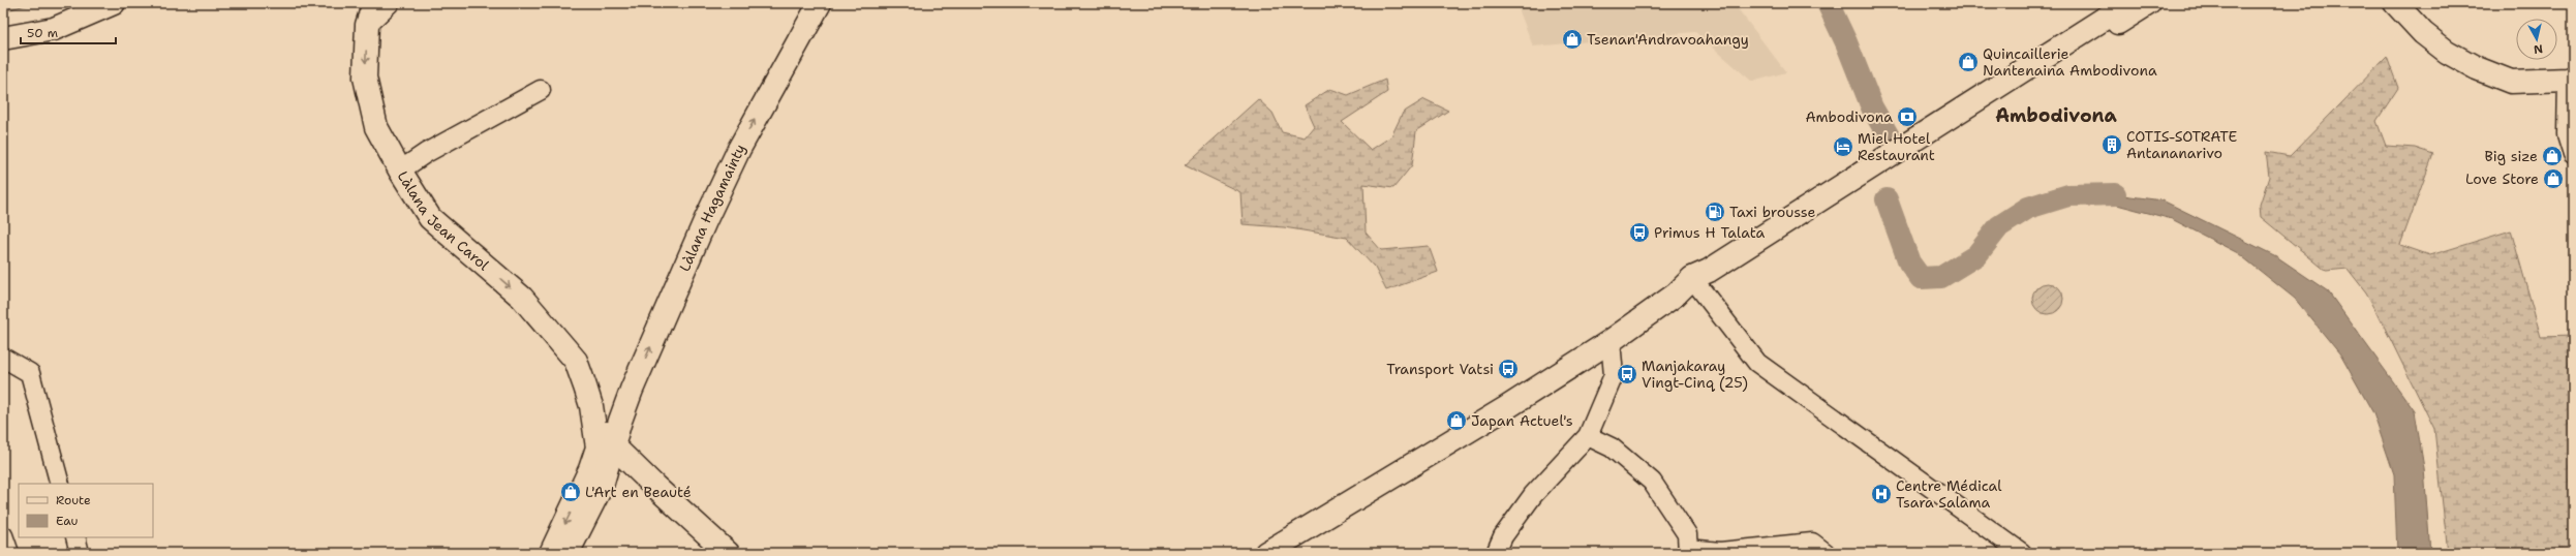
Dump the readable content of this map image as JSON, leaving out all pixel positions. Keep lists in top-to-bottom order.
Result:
{
  "streets": {
    "main road": ["Làlana Hagamainty", "Làlana Jean Carol"]
  },
  "one_way": ["Làlana Hagamainty", "Làlana Jean Carol"],
  "districts": ["Ambodivona"],
  "places": {
    "shop": [
      "Tsenan'Andravoahangy",
      "Quincaillerie Nantenaina Ambodivona",
      "Big size",
      "Love Store",
      "Japan Actuel's",
      "L'Art en Beauté"
    ],
    "bank": ["Ambodivona"],
    "building": ["COTIS-SOTRATE Antananarivo"],
    "hotel": ["Miel Hotel Restaurant"],
    "fuel station": ["Taxi brousse"],
    "bus stop": ["Primus H Talata", "Transport Vatsi", "Manjakaray Vingt-Cinq (25)"],
    "hospital": ["Centre Médical Tsara Salama"]
  },
  "legend": ["Route", "Eau"],
  "scale_bar": "50 m",
  "north": "bottom"
}
